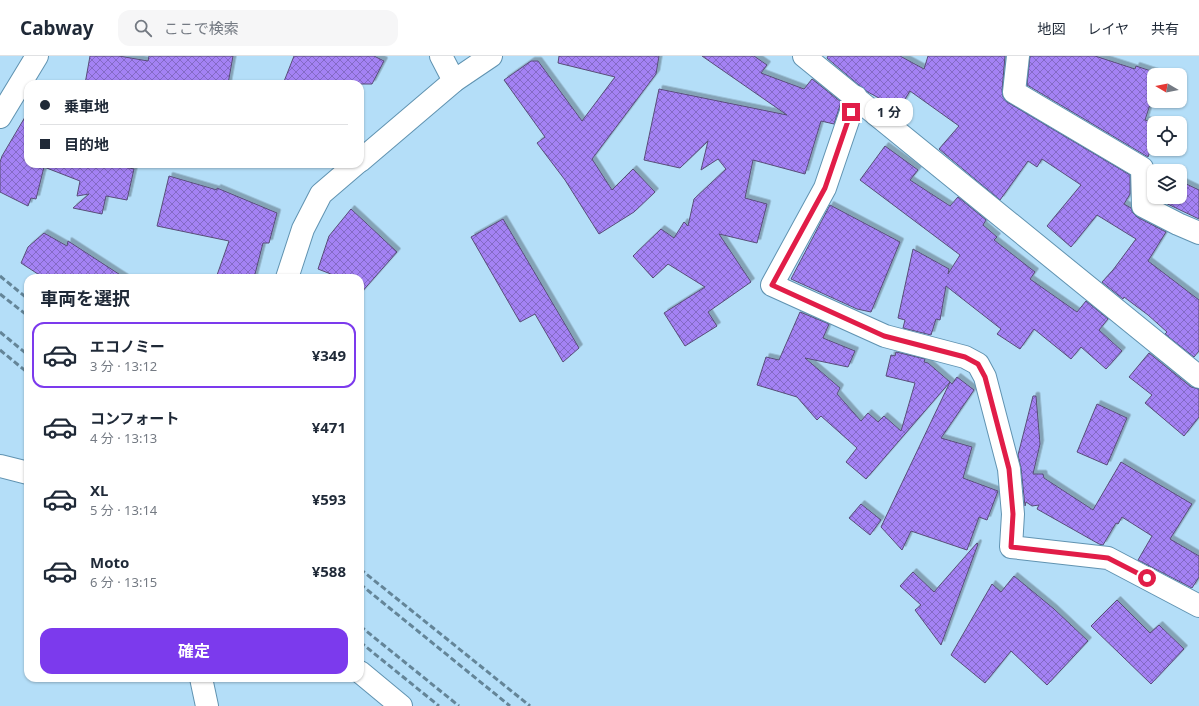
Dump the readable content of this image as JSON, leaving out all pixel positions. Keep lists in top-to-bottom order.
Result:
{
  "north": "left",
  "page": {
    "header": "Cabway",
    "search": "ここで検索",
    "nav": ["地図", "レイヤ", "共有"],
    "banner": ["乗車地", "目的地"],
    "bubble": "1 分",
    "heading": "車両を選択",
    "list": [
      {
        "name": "エコノミー",
        "note": "3 分 · 13:12",
        "value": "¥349"
      },
      {
        "name": "コンフォート",
        "note": "4 分 · 13:13",
        "value": "¥471"
      },
      {
        "name": "XL",
        "note": "5 分 · 13:14",
        "value": "¥593"
      },
      {
        "name": "Moto",
        "note": "6 分 · 13:15",
        "value": "¥588"
      }
    ],
    "buttons": "確定"
  }
}
